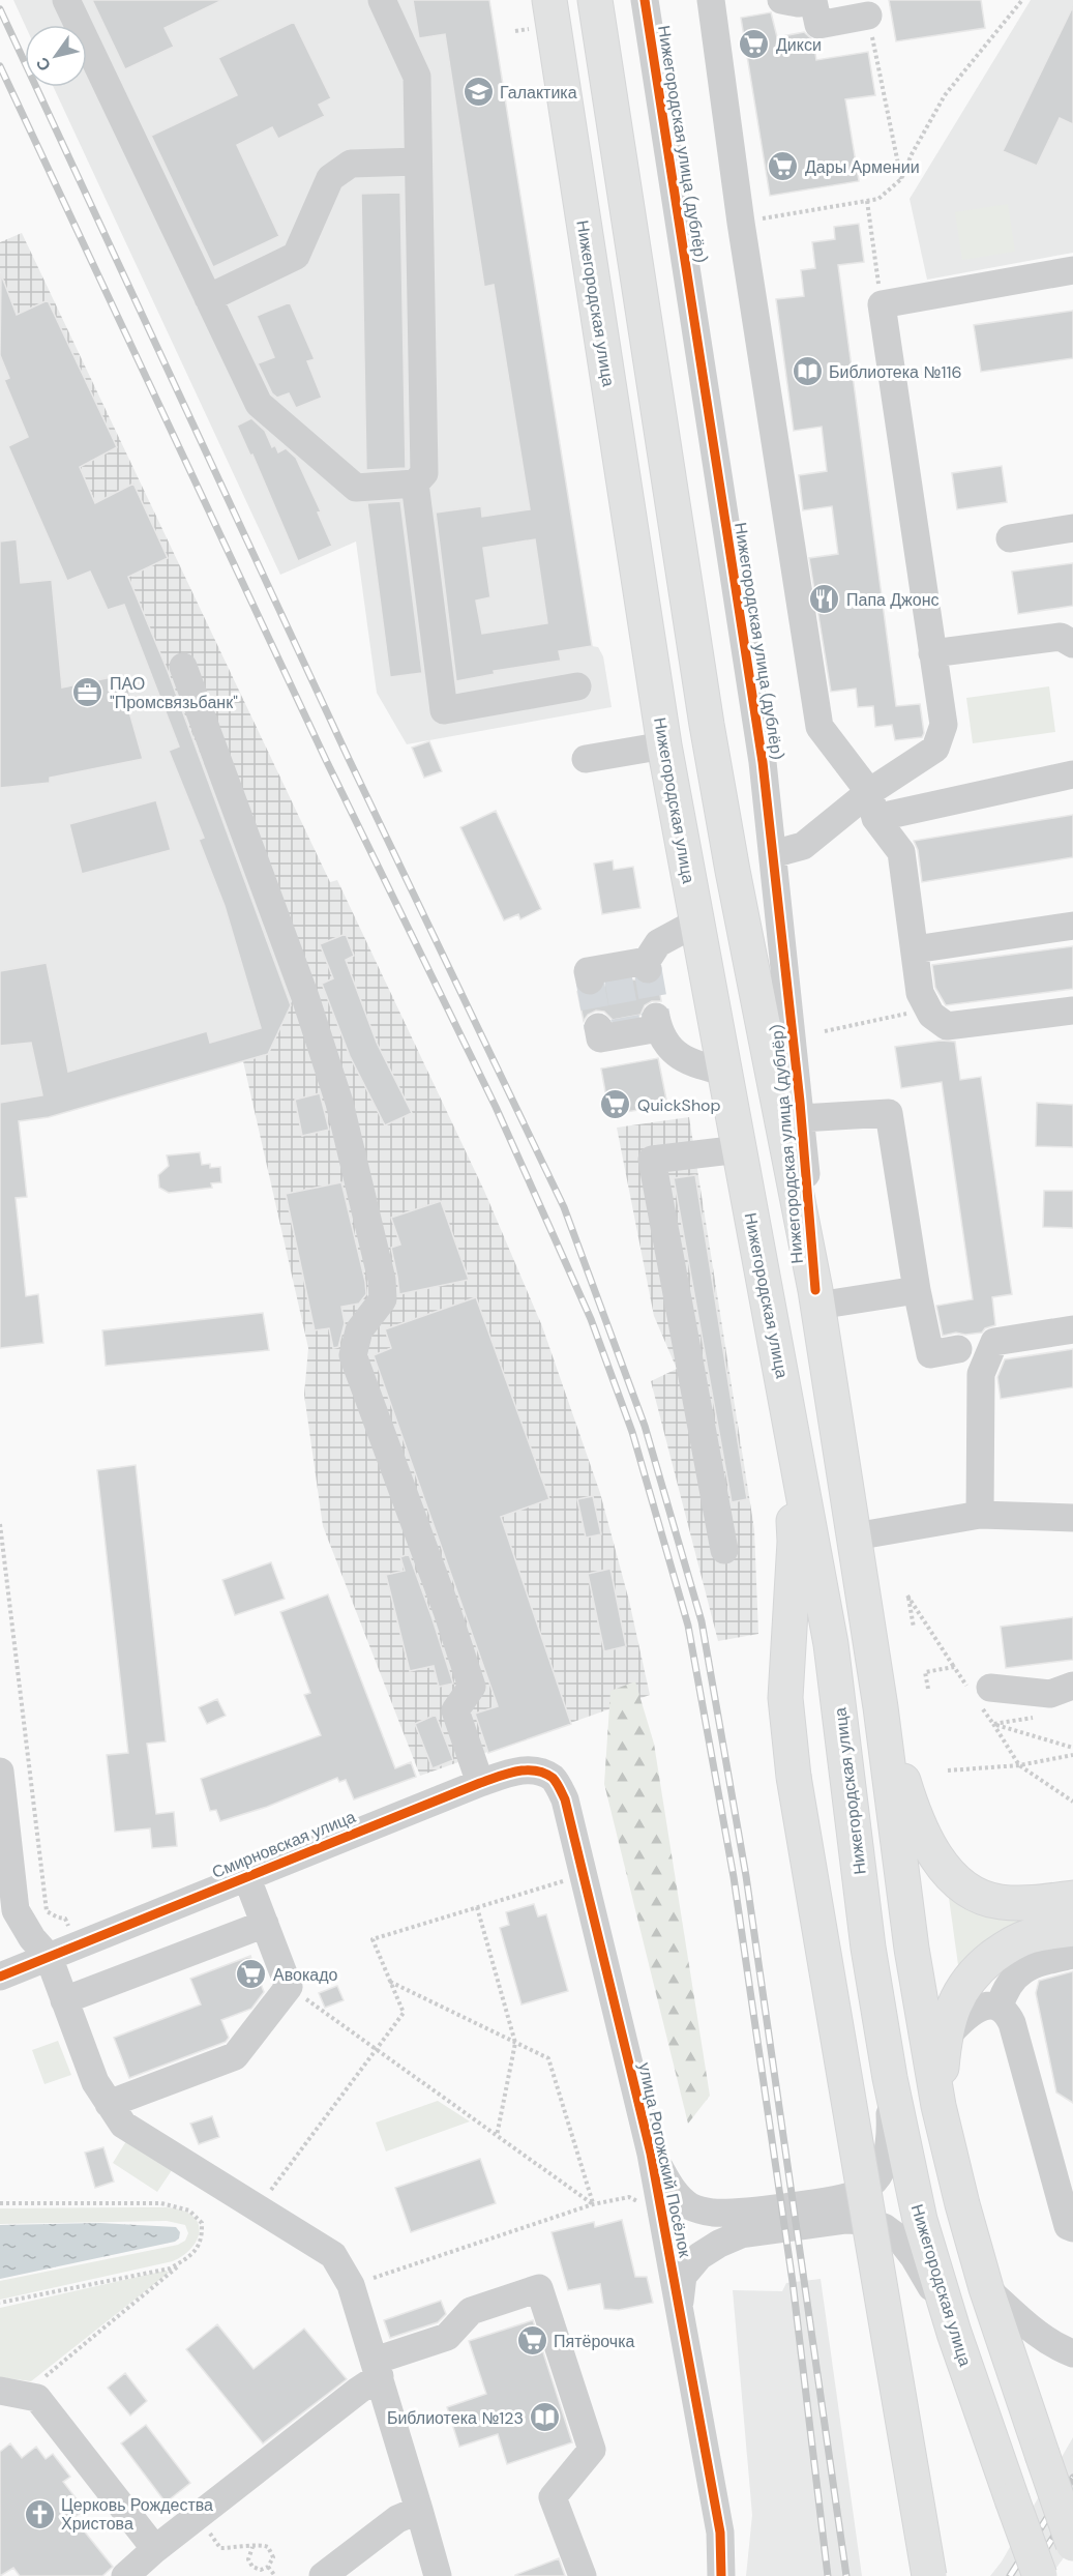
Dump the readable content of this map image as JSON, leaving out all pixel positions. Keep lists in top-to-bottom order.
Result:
{
  "streets": {
    "main road": ["Нижегородская улица"],
    "street": ["Нижегородская улица (дублёр)", "Смирновская улица", "улица Рогожский Посёлок"]
  },
  "crossings": [
    ["Смирновская улица", "улица Рогожский Посёлок"]
  ],
  "places": {
    "supermarket": [
      "Дикси",
      "Дары Армении",
      "QuickShop",
      "Авокадо",
      "Пятёрочка"
    ],
    "school or university": ["Галактика"],
    "library": ["Библиотека №116", "Библиотека №123"],
    "restaurant": ["Папа Джонс"],
    "office": ["ПАО \"Промсвязьбанк\""],
    "church": ["Церковь Рождества Христова"]
  },
  "north": "bottom left"
}
